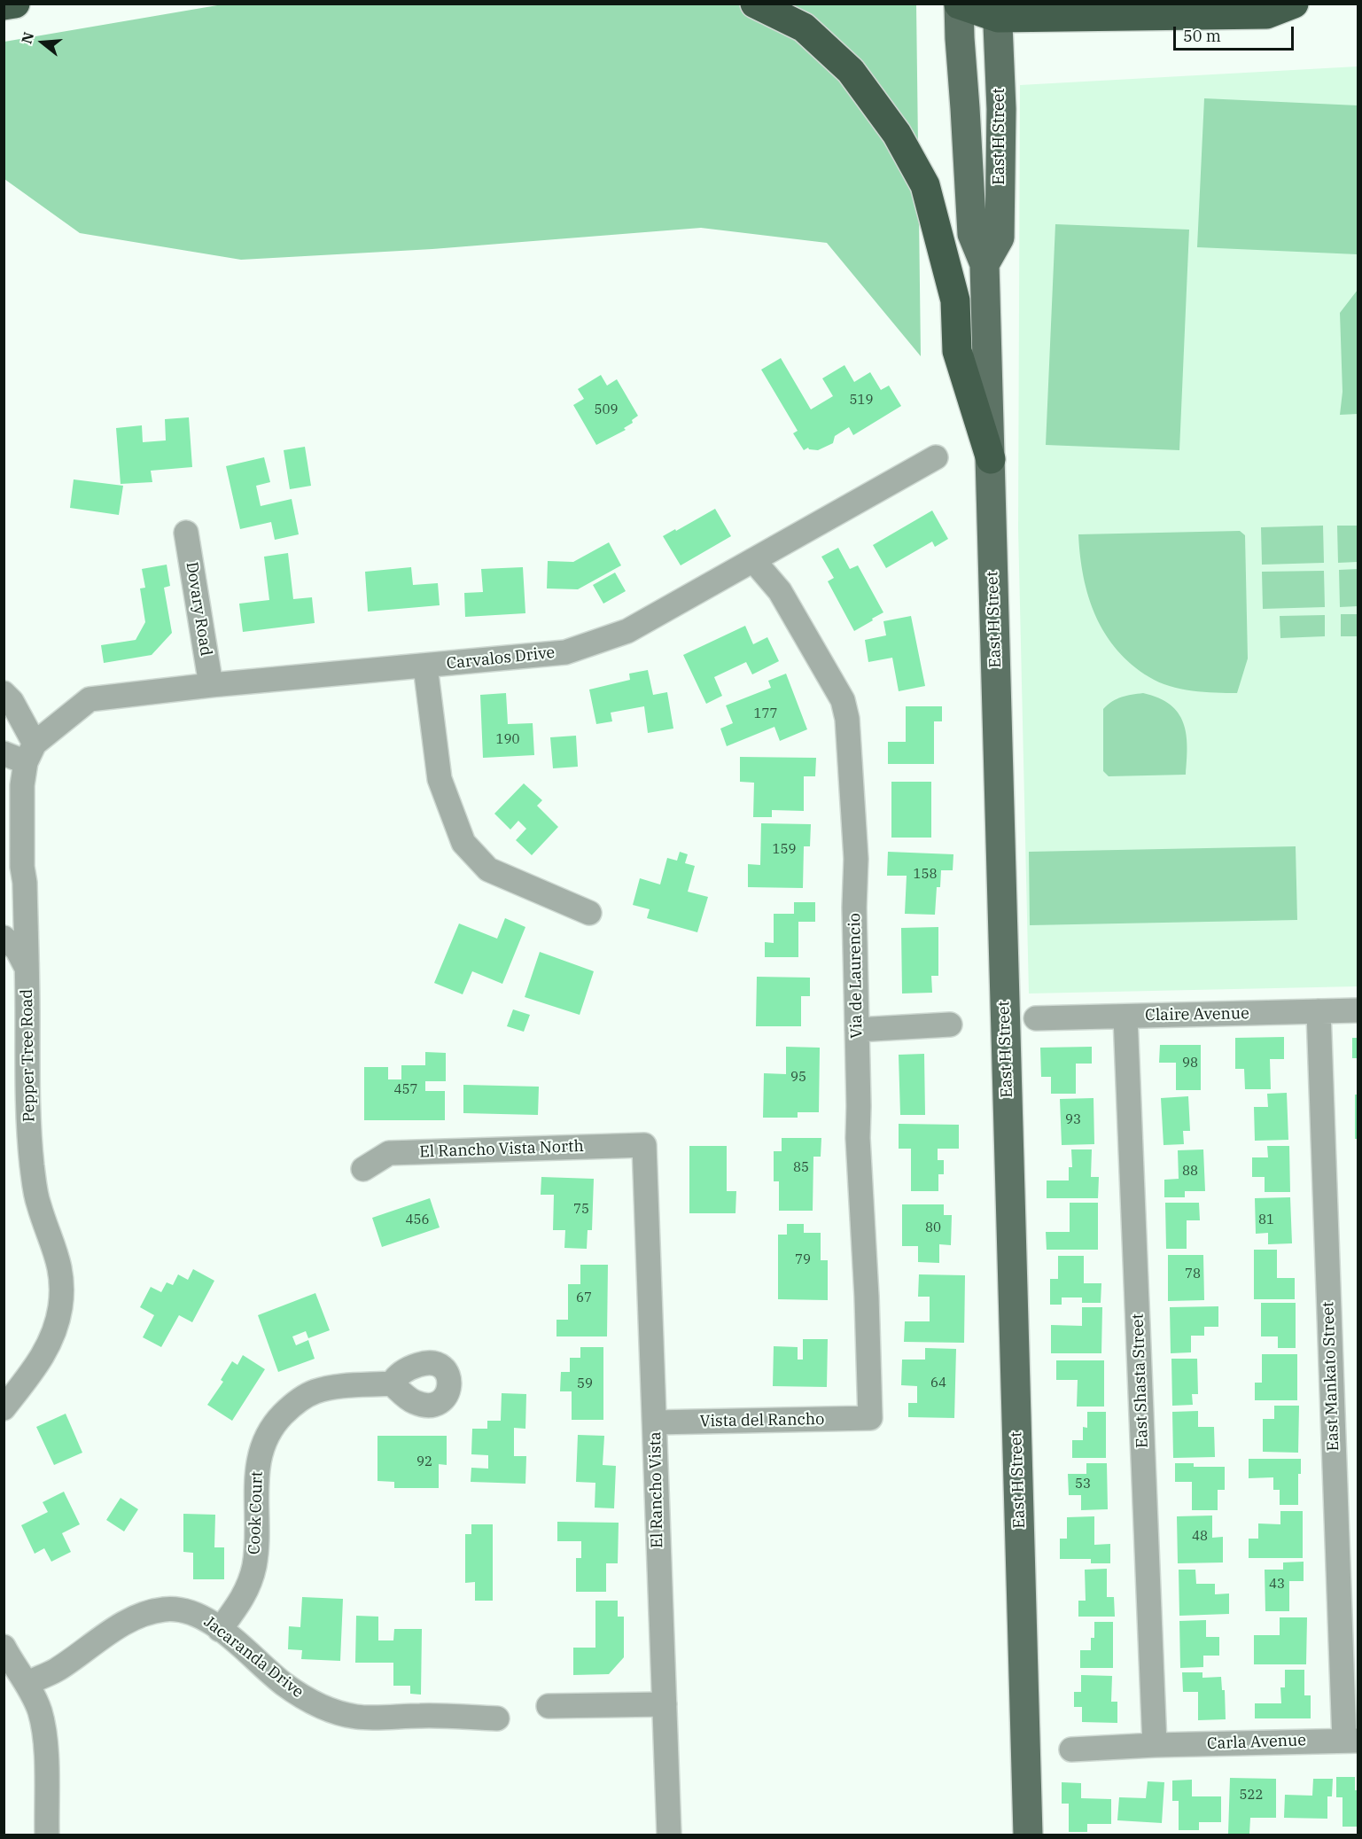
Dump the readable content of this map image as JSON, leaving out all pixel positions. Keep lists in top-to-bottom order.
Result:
{
  "streets": {
    "main road": ["East H Street"],
    "street": [
      "Dovary Road",
      "Carvalos Drive",
      "Via de Laurencio",
      "Claire Avenue",
      "Pepper Tree Road",
      "El Rancho Vista North",
      "East Mankato Street",
      "East Shasta Street",
      "Vista del Rancho",
      "El Rancho Vista",
      "Cook Court",
      "Jacaranda Drive",
      "Carla Avenue"
    ]
  },
  "crossings": [
    ["Dovary Road", "Carvalos Drive"],
    ["Carvalos Drive", "Via de Laurencio"],
    ["Carvalos Drive", "Pepper Tree Road"],
    ["Via de Laurencio", "Vista del Rancho"],
    ["Claire Avenue", "East Mankato Street"],
    ["Claire Avenue", "East Shasta Street"],
    ["El Rancho Vista North", "El Rancho Vista"],
    ["East Mankato Street", "Carla Avenue"],
    ["East Shasta Street", "Carla Avenue"],
    ["Vista del Rancho", "El Rancho Vista"],
    ["Cook Court", "Jacaranda Drive"]
  ],
  "house_numbers": [
    "519",
    "509",
    "177",
    "190",
    "159",
    "158",
    "98",
    "95",
    "457",
    "93",
    "85",
    "88",
    "75",
    "456",
    "81",
    "80",
    "79",
    "78",
    "67",
    "64",
    "59",
    "92",
    "53",
    "48",
    "43",
    "522"
  ],
  "scale_bar": "50 m",
  "north": "left"
}
